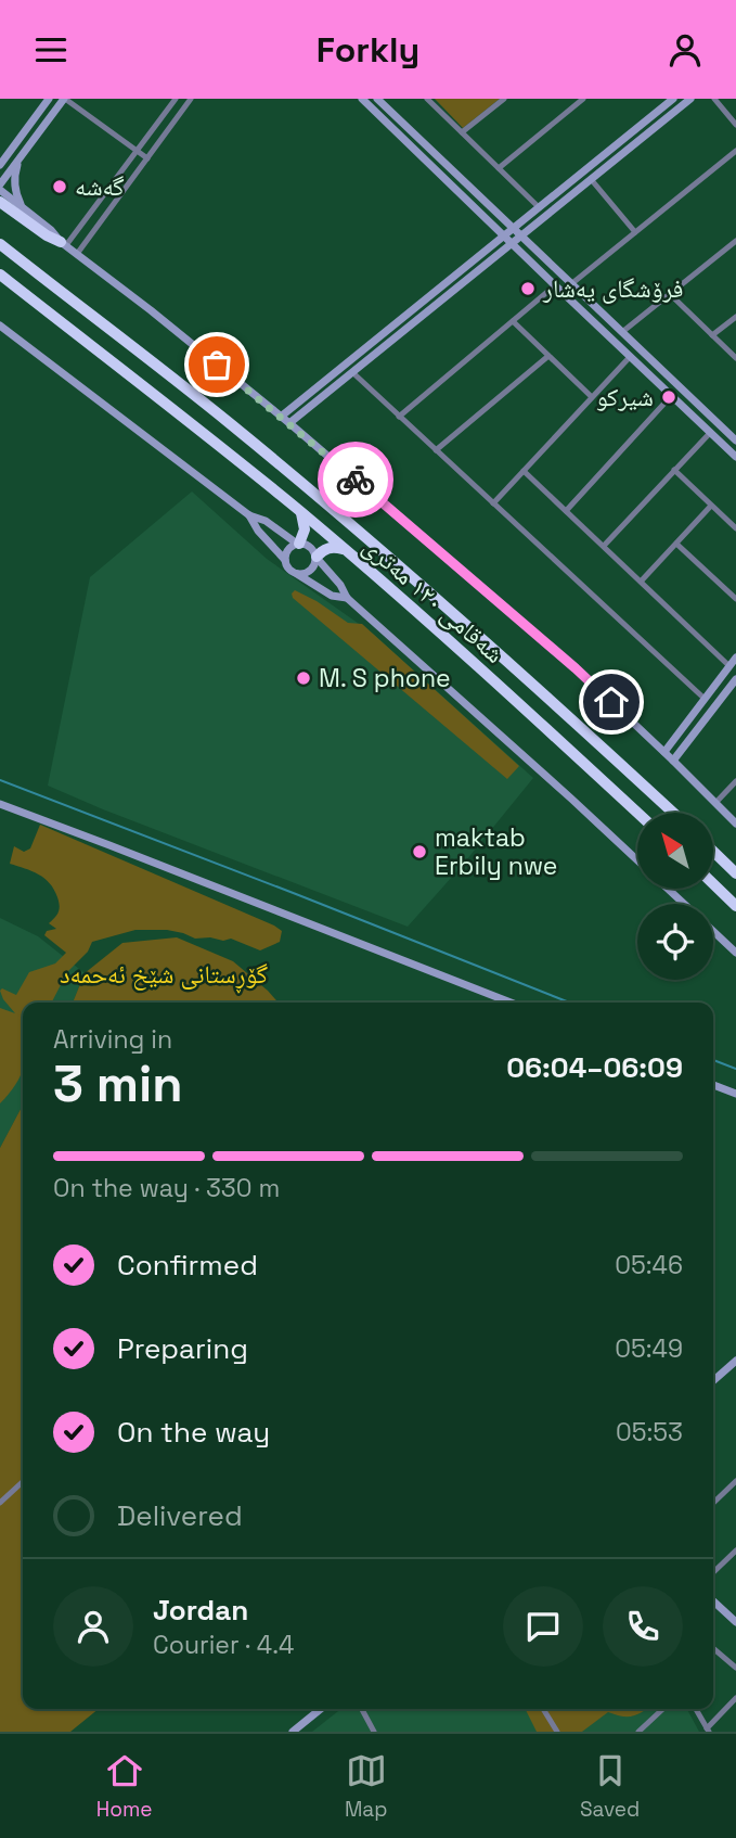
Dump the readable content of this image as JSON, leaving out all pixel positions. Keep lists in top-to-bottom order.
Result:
{
  "streets": {
    "highway": ["شەقامی ١٢٠ مەتری"]
  },
  "parks": ["گۆڕستانی شێخ ئەحمەد"],
  "places": [
    "گەشە",
    "فرۆشگای یەشار",
    "شيركو",
    "M. S phone",
    "maktab Erbily nwe"
  ],
  "north": "top left",
  "page": {
    "header": "Forkly",
    "heading": ["3 min", "Arriving in", "06:04–06:09"],
    "panel": ["Jordan", "Courier · 4.4"],
    "bar": "On the way · 330 m",
    "list": [
      ["Confirmed", "05:46"],
      ["Preparing", "05:49"],
      ["On the way", "05:53"],
      "Delivered"
    ],
    "tabs": ["Home", "Map", "Saved"]
  }
}
